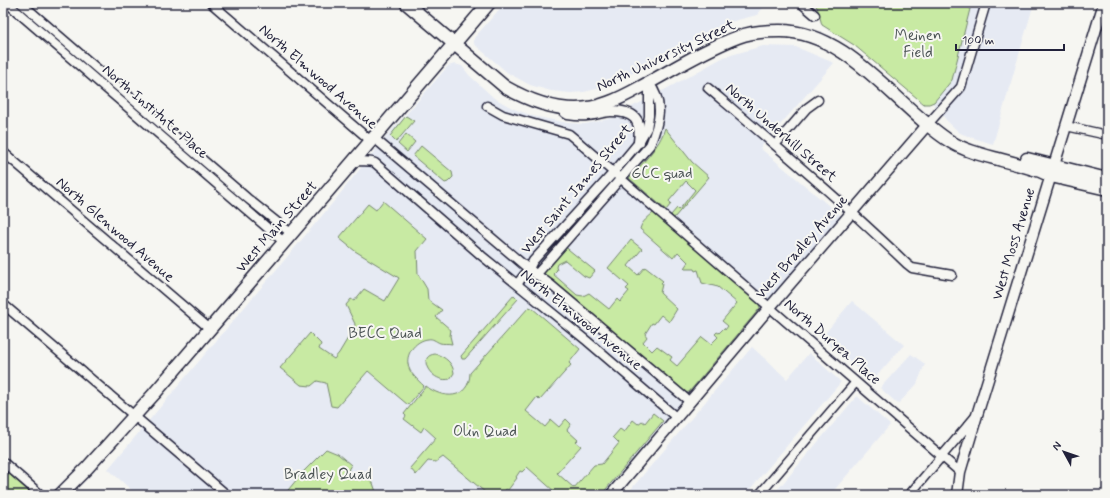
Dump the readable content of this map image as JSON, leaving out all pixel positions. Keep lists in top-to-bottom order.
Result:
{
  "streets": {
    "main road": ["North University Street", "West Main Street"],
    "street": [
      "North Elmwood Avenue",
      "North Institute Place",
      "North Underhill Street",
      "West Saint James Street",
      "North Glenwood Avenue",
      "West Moss Avenue",
      "West Bradley Avenue",
      "North Duryea Place"
    ]
  },
  "crossings": [
    ["North University Street", "West Saint James Street"],
    ["North University Street", "West Main Street"],
    ["North University Street", "West Moss Avenue"],
    ["North University Street", "West Bradley Avenue"],
    ["North Elmwood Avenue", "West Saint James Street"],
    ["North Elmwood Avenue", "West Main Street"],
    ["North Elmwood Avenue", "West Bradley Avenue"],
    ["North Institute Place", "West Main Street"],
    ["North Underhill Street", "West Bradley Avenue"],
    ["West Saint James Street", "North Duryea Place"],
    ["West Main Street", "North Glenwood Avenue"],
    ["West Moss Avenue", "North Duryea Place"],
    ["West Bradley Avenue", "North Duryea Place"]
  ],
  "parks": [
    "Meinen Field",
    "GCC quad",
    "BECC Quad",
    "Olin Quad",
    "Bradley Quad"
  ],
  "scale_bar": "100 m",
  "north": "top left"
}
